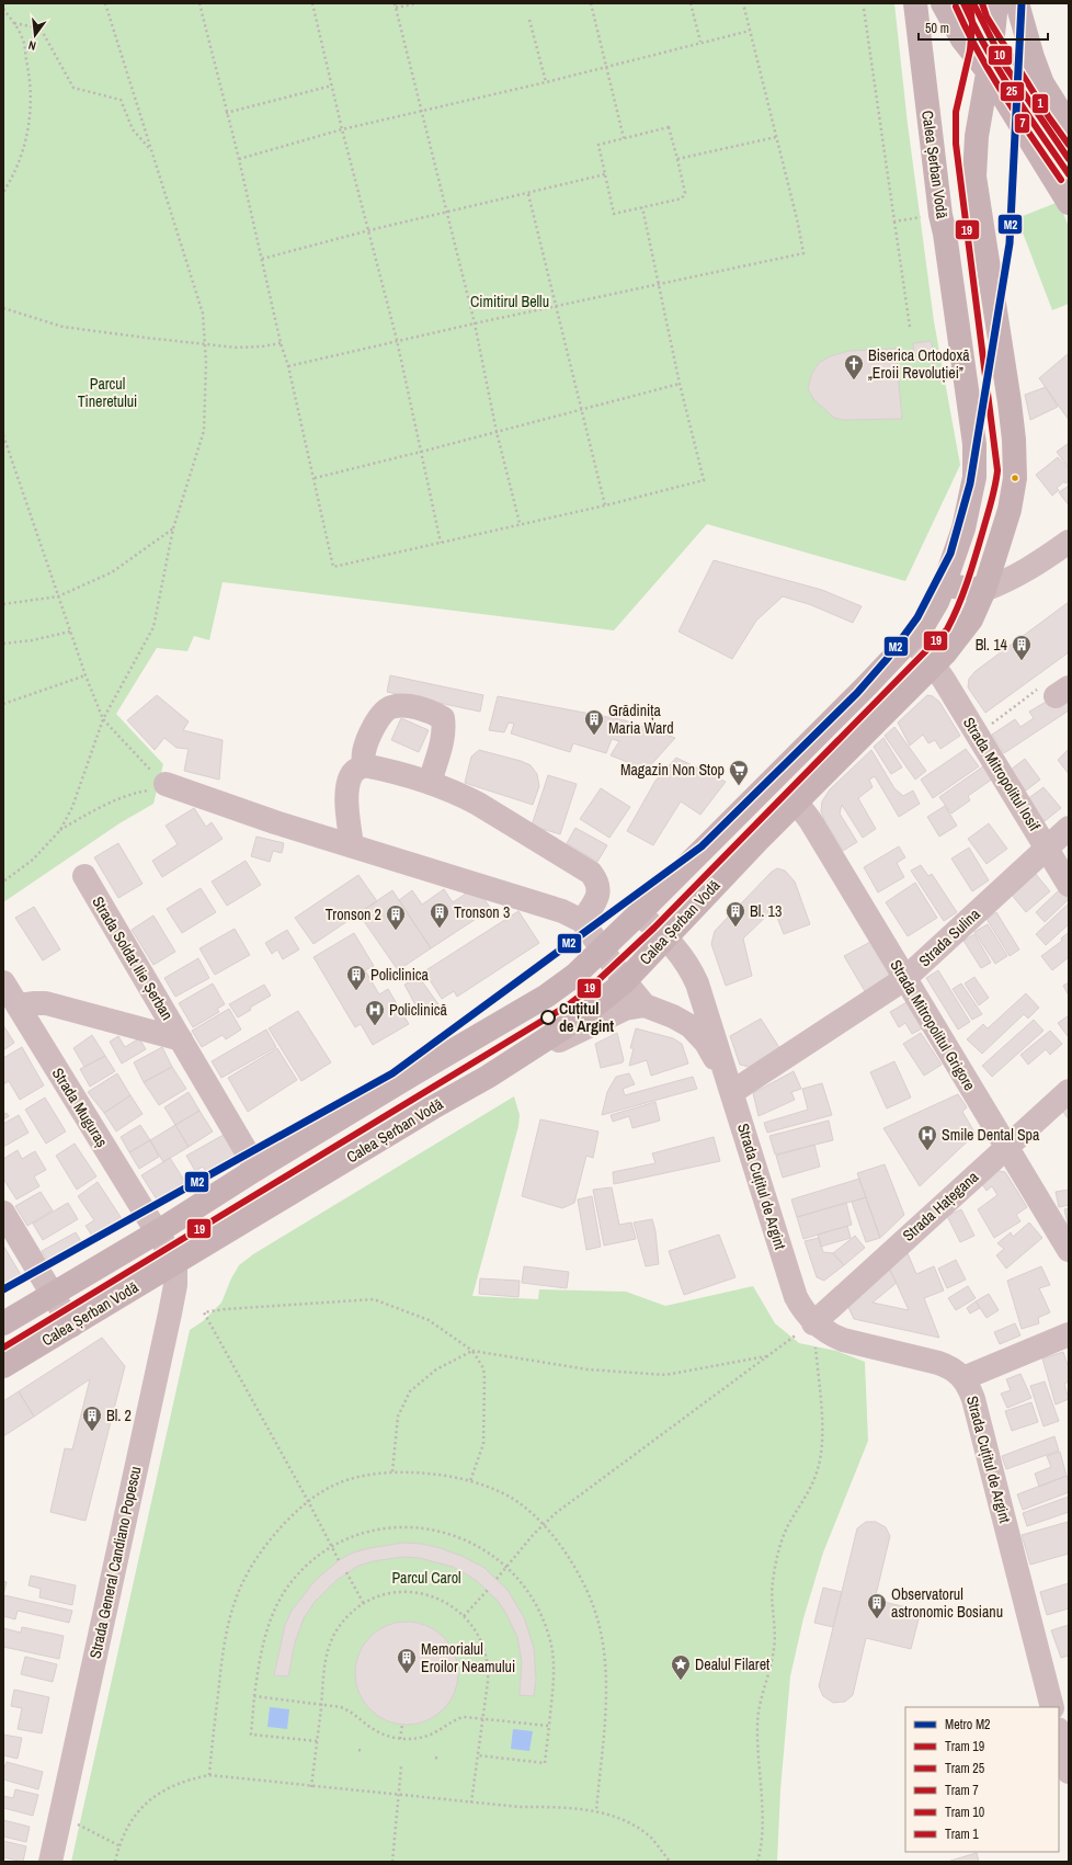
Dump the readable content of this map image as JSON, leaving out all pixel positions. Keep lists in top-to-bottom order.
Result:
{
  "streets": {
    "main road": ["Calea Șerban Vodă"],
    "street": [
      "Strada Mitropolitul Iosif",
      "Strada Sulina",
      "Strada Soldat Ilie Șerban",
      "Strada Mitropolitul Grigore",
      "Strada Muguraș",
      "Strada Cuțitul de Argint",
      "Strada Hațegana",
      "Strada General Candiano Popescu"
    ]
  },
  "crossings": [
    ["Calea Șerban Vodă", "Strada Mitropolitul Iosif"],
    ["Calea Șerban Vodă", "Strada Soldat Ilie Șerban"],
    ["Calea Șerban Vodă", "Strada Mitropolitul Grigore"],
    ["Calea Șerban Vodă", "Strada Muguraș"],
    ["Calea Șerban Vodă", "Strada Cuțitul de Argint"],
    ["Calea Șerban Vodă", "Strada General Candiano Popescu"],
    ["Strada Mitropolitul Iosif", "Strada Sulina"],
    ["Strada Sulina", "Strada Mitropolitul Grigore"],
    ["Strada Sulina", "Strada Cuțitul de Argint"],
    ["Strada Soldat Ilie Șerban", "Strada Muguraș"],
    ["Strada Mitropolitul Grigore", "Strada Hațegana"],
    ["Strada Muguraș", "Strada General Candiano Popescu"],
    ["Strada Cuțitul de Argint", "Strada Hațegana"]
  ],
  "parks": ["Cimitirul Bellu", "Parcul Tineretului", "Parcul Carol"],
  "places": {
    "church": ["Biserica Ortodoxă „Eroii Revoluției”"],
    "building": [
      "Bl. 14",
      "Grădinița Maria Ward",
      "Bl. 13",
      "Tronson 3",
      "Tronson 2",
      "Policlinica",
      "Bl. 2",
      "Observatorul astronomic Bosianu",
      "Memorialul Eroilor Neamului"
    ],
    "supermarket": ["Magazin Non Stop"],
    "other": ["Cuțitul de Argint"],
    "hospital": ["Policlinică", "Smile Dental Spa"],
    "place": ["Dealul Filaret"]
  },
  "lines": [
    "metro line M2",
    "tram line 19",
    "tram line 25",
    "tram line 10",
    "tram line 1",
    "tram line 7"
  ],
  "legend": [
    "Metro M2",
    "Tram 19",
    "Tram 25",
    "Tram 7",
    "Tram 10",
    "Tram 1"
  ],
  "scale_bar": "50 m",
  "north": "bottom"
}
